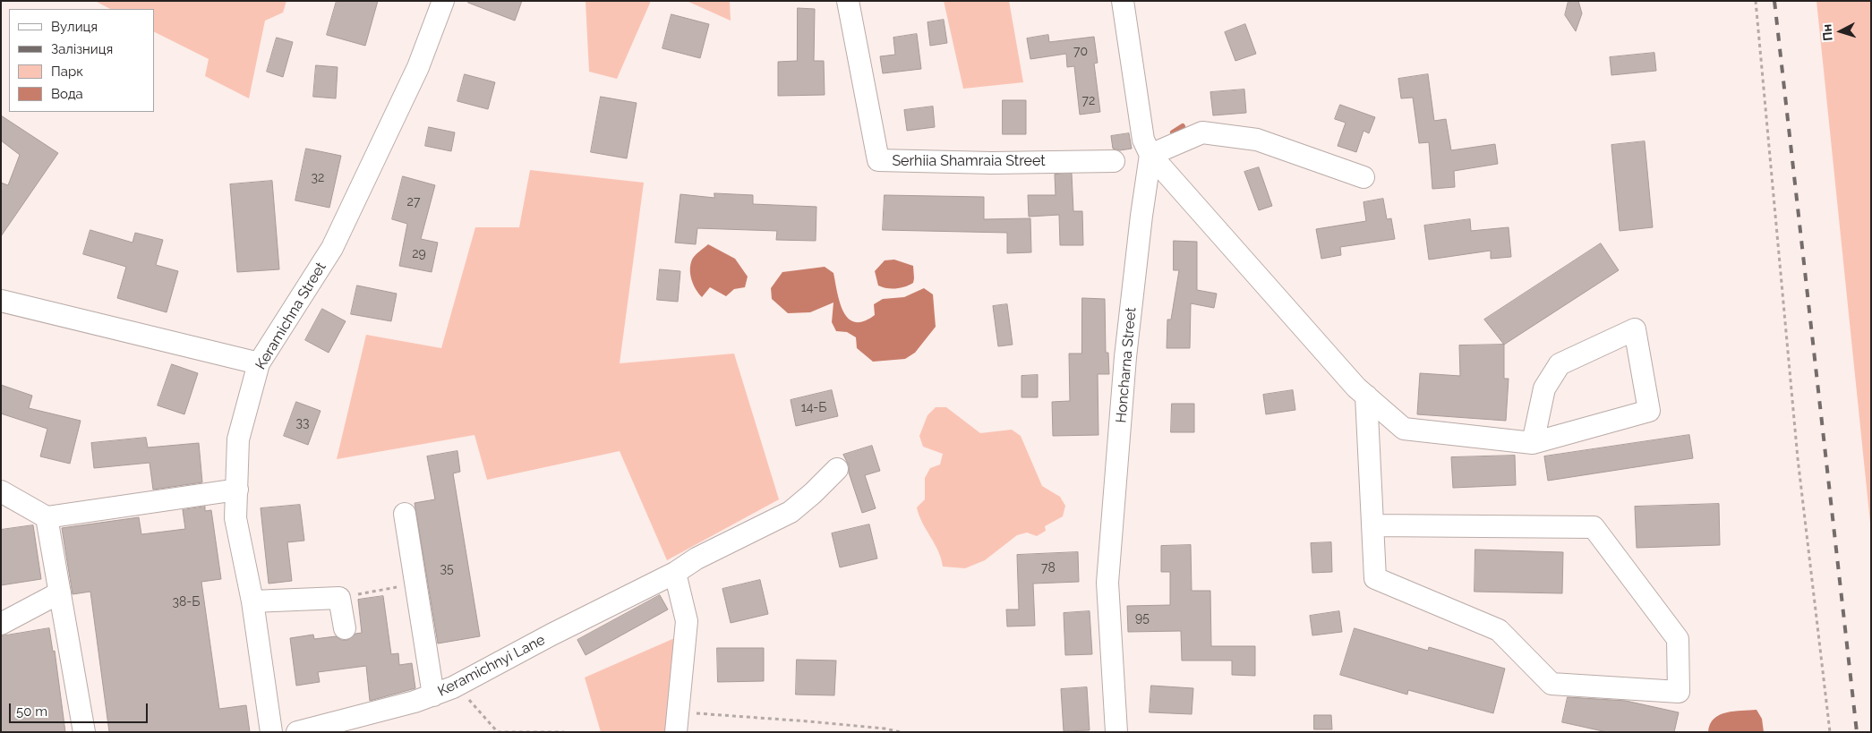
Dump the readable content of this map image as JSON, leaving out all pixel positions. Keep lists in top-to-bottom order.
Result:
{
  "streets": {
    "street": [
      "Serhiia Shamraia Street",
      "Keramichna Street",
      "Honcharna Street",
      "Keramichnyi Lane"
    ]
  },
  "house_numbers": [
    "70",
    "72",
    "32",
    "27",
    "29",
    "14-Б",
    "33",
    "78",
    "35",
    "38-Б",
    "95"
  ],
  "legend": [
    "Вулиця",
    "Залізниця",
    "Парк",
    "Вода"
  ],
  "scale_bar": "50 m",
  "north": "left"
}
